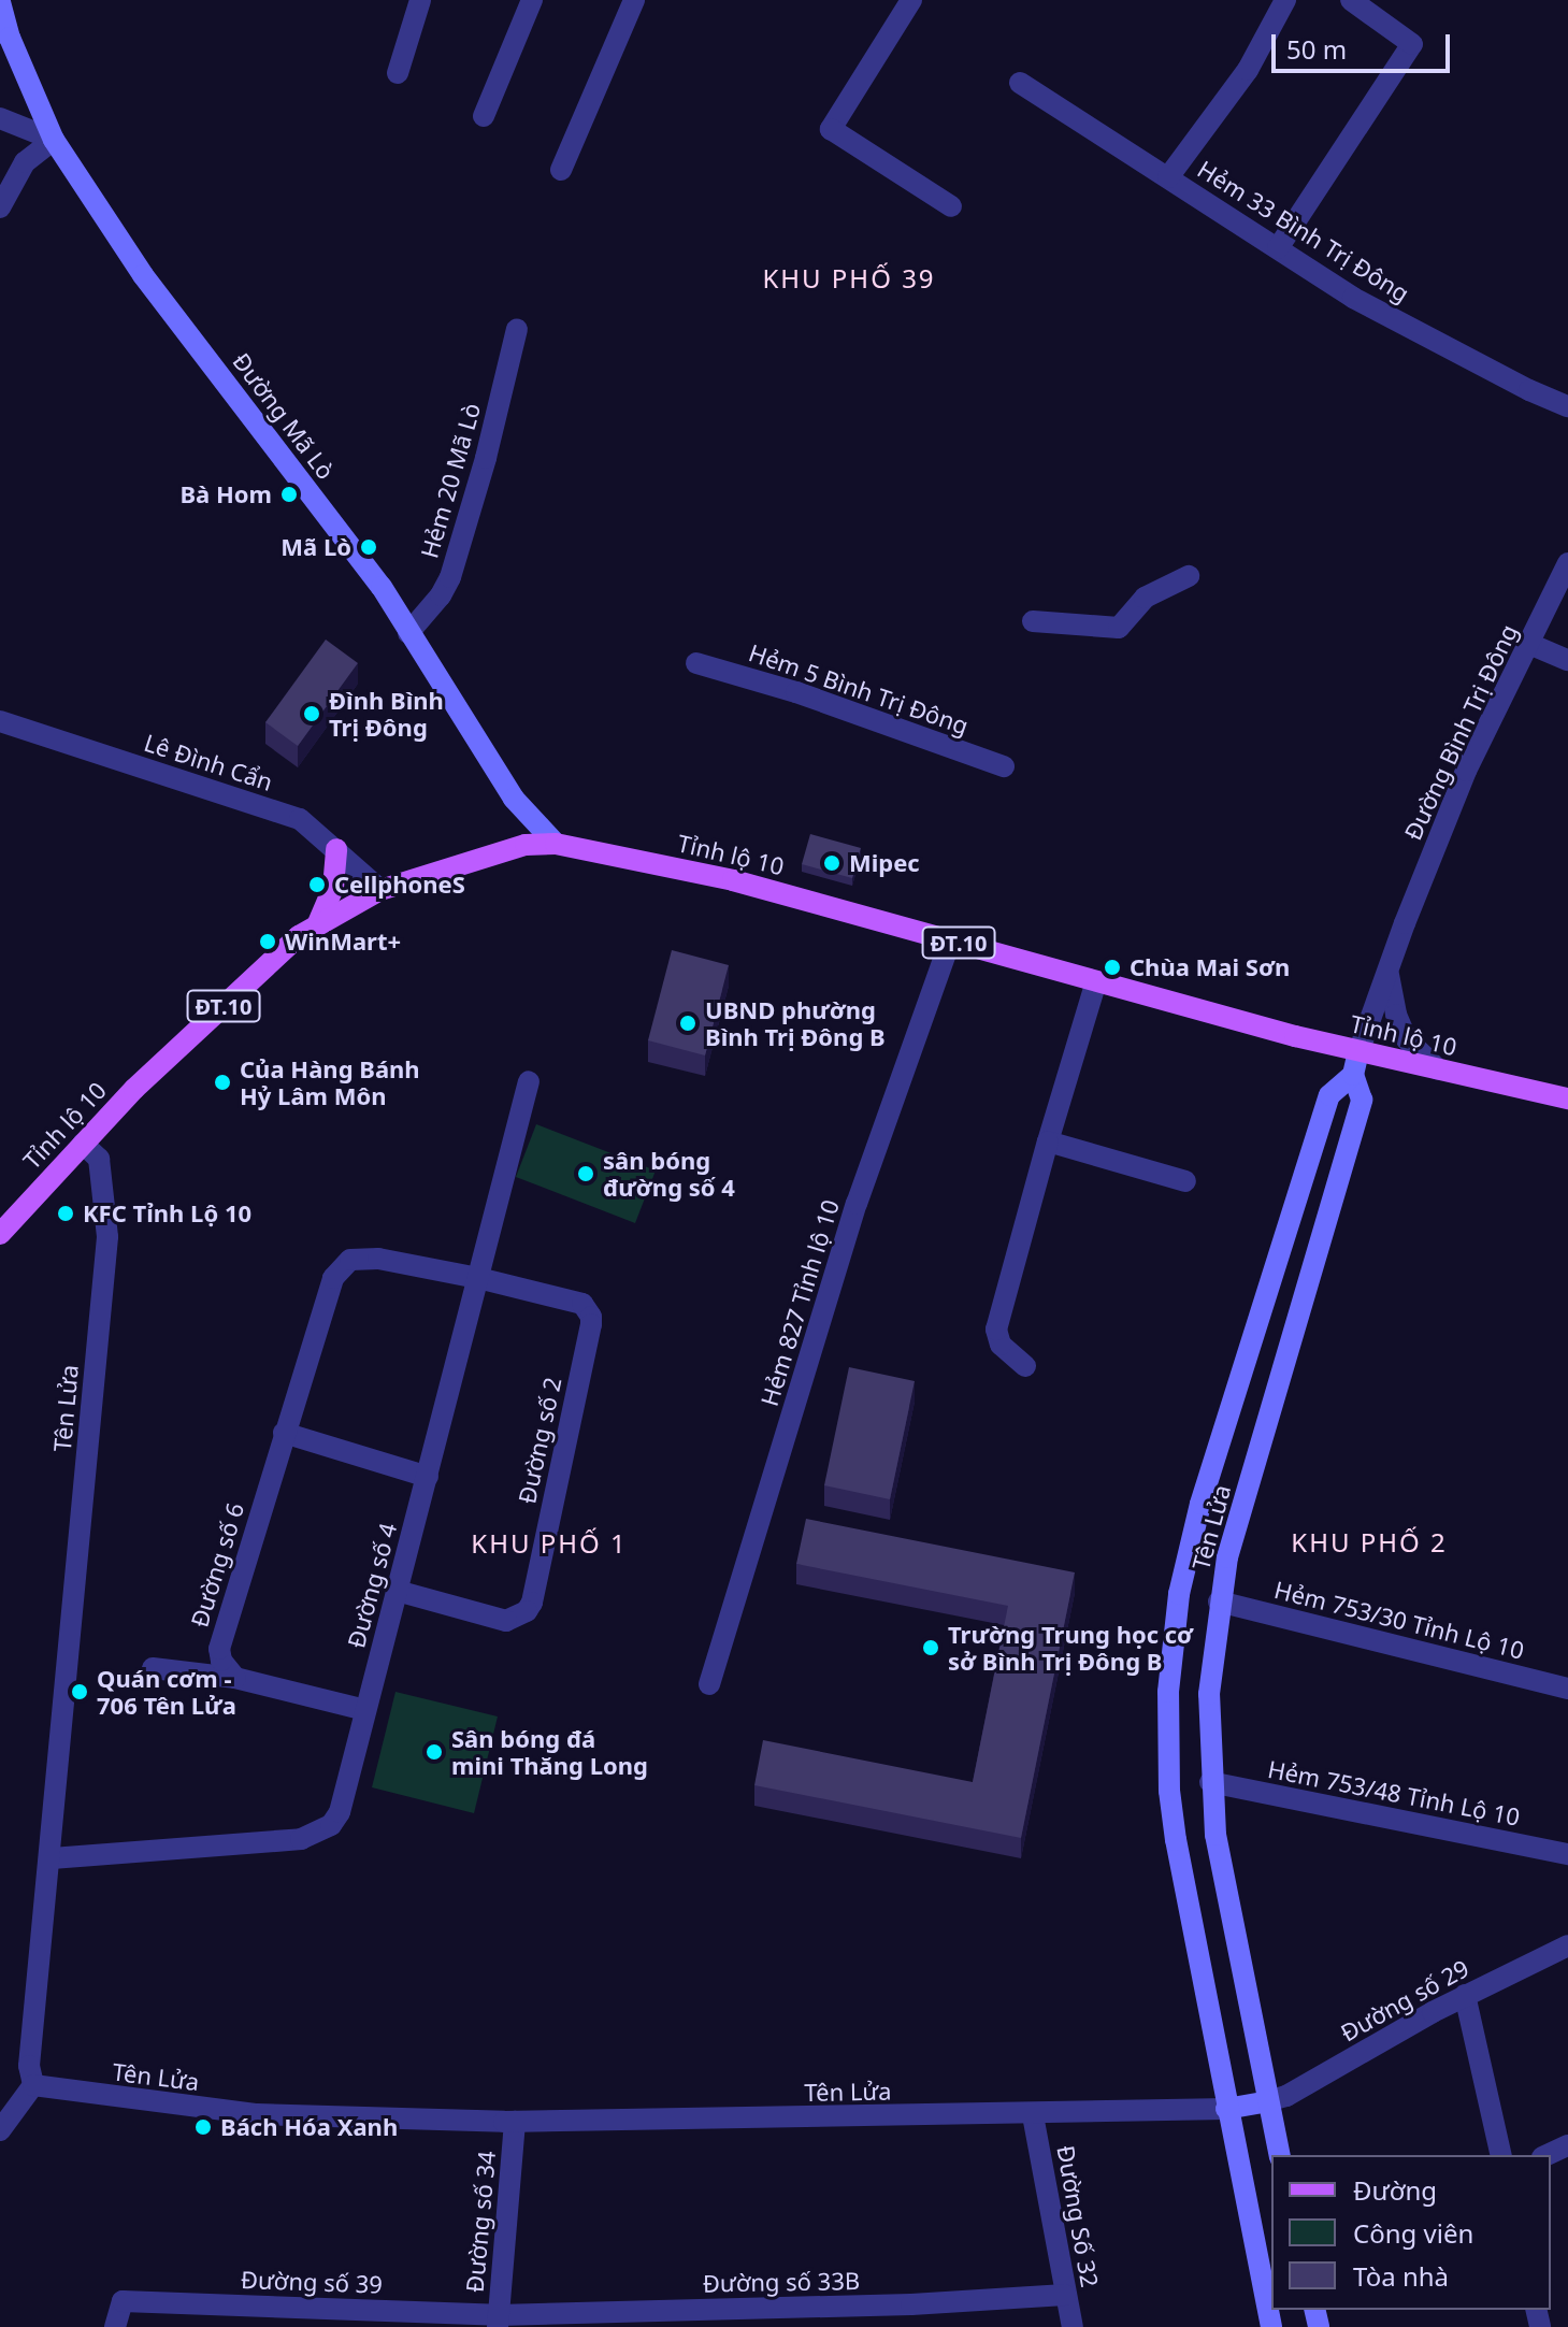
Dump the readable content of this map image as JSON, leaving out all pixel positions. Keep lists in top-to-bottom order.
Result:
{
  "streets": {
    "main road": [
      "Đường Mã Lò",
      "Tỉnh lộ 10",
      "ĐT.10",
      "Tên Lửa"
    ],
    "street": [
      "Hẻm 33 Bình Trị Đông",
      "Hẻm 20 Mã Lò",
      "Hẻm 5 Bình Trị Đông",
      "Đường Bình Trị Đông",
      "Lê Đình Cẩn",
      "Hẻm 827 Tỉnh lộ 10",
      "Đường số 2",
      "Đường số 6",
      "Đường số 4",
      "Hẻm 753/30 Tỉnh Lộ 10",
      "Hẻm 753/48 Tỉnh Lộ 10",
      "Đường số 29",
      "Đường Số 32",
      "Đường số 34",
      "Đường số 39",
      "Đường số 33B"
    ]
  },
  "crossings": [
    ["Đường Mã Lò", "Hẻm 20 Mã Lò"],
    ["Đường Mã Lò", "Tỉnh lộ 10"],
    ["Đường Bình Trị Đông", "Tỉnh lộ 10"],
    ["Đường Bình Trị Đông", "Tên Lửa"],
    ["Lê Đình Cẩn", "Tỉnh lộ 10"],
    ["Tỉnh lộ 10", "Hẻm 827 Tỉnh lộ 10"],
    ["Tỉnh lộ 10", "Tên Lửa"],
    ["Tên Lửa", "Đường số 4"],
    ["Tên Lửa", "Hẻm 753/30 Tỉnh Lộ 10"],
    ["Tên Lửa", "Hẻm 753/48 Tỉnh Lộ 10"],
    ["Tên Lửa", "Đường số 29"],
    ["Tên Lửa", "Đường Số 32"],
    ["Tên Lửa", "Đường số 34"],
    ["Đường số 2", "Đường số 6"],
    ["Đường số 2", "Đường số 4"],
    ["Đường số 6", "Đường số 4"],
    ["Đường Số 32", "Đường số 33B"],
    ["Đường số 34", "Đường số 39"],
    ["Đường số 34", "Đường số 33B"],
    ["Đường số 39", "Đường số 33B"]
  ],
  "districts": ["KHU PHỐ 39", "KHU PHỐ 2", "KHU PHỐ 1"],
  "places": [
    "Bà Hom",
    "Mã Lò",
    "Đình Bình Trị Đông",
    "Mipec",
    "CellphoneS",
    "WinMart+",
    "Chùa Mai Sơn",
    "UBND phường Bình Trị Đông B",
    "Của Hàng Bánh Hỷ Lâm Môn",
    "sân bóng đường số 4",
    "KFC Tỉnh Lộ 10",
    "Trường Trung học cơ sở Bình Trị Đông B",
    "Quán cơm - 706 Tên Lửa",
    "Sân bóng đá mini Thăng Long",
    "Bách Hóa Xanh"
  ],
  "legend": ["Đường", "Công viên", "Tòa nhà"],
  "scale_bar": "50 m"
}
